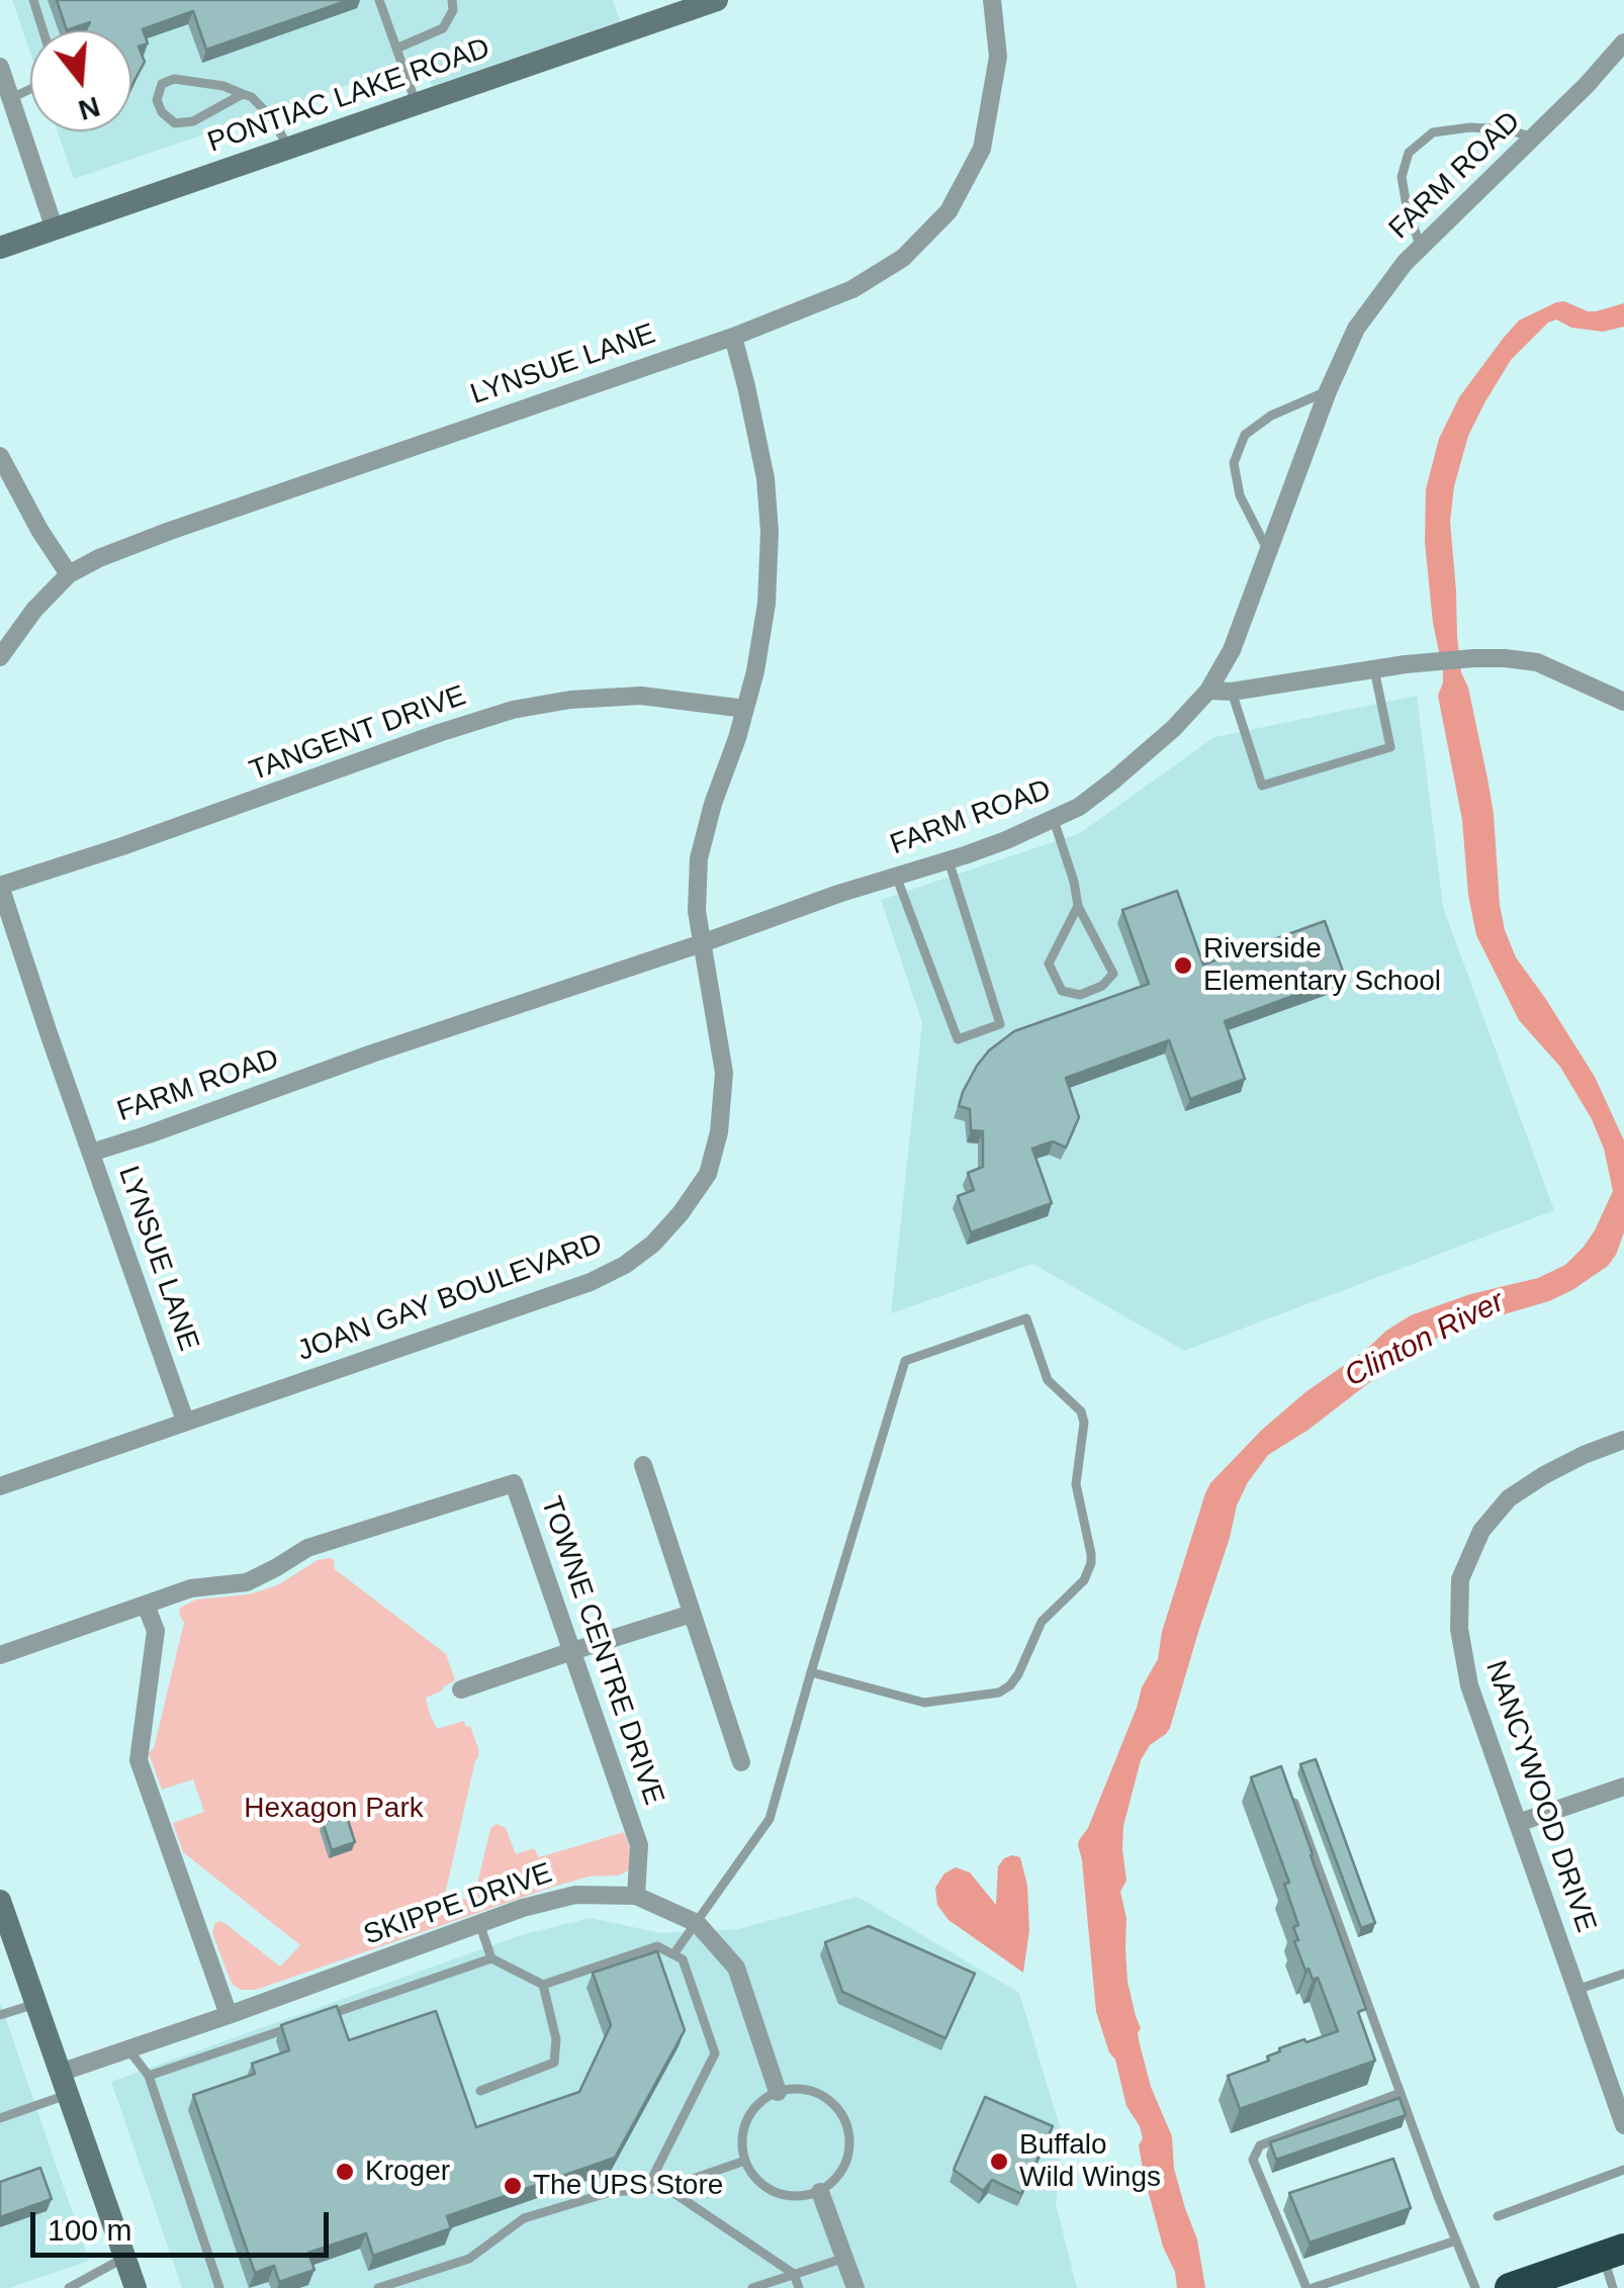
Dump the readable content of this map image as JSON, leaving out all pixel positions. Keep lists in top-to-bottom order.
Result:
{
  "streets": {
    "street": [
      "PONTIAC LAKE ROAD",
      "FARM ROAD",
      "LYNSUE LANE",
      "TANGENT DRIVE",
      "JOAN GAY BOULEVARD",
      "TOWNE CENTRE DRIVE",
      "NANCYWOOD DRIVE",
      "SKIPPE DRIVE"
    ]
  },
  "crossings": [
    ["FARM ROAD", "LYNSUE LANE"],
    ["FARM ROAD", "JOAN GAY BOULEVARD"],
    ["LYNSUE LANE", "TANGENT DRIVE"],
    ["LYNSUE LANE", "JOAN GAY BOULEVARD"],
    ["TANGENT DRIVE", "JOAN GAY BOULEVARD"],
    ["TOWNE CENTRE DRIVE", "SKIPPE DRIVE"]
  ],
  "water": ["Clinton River"],
  "parks": ["Hexagon Park"],
  "places": [
    "Riverside Elementary School",
    "Buffalo Wild Wings",
    "Kroger",
    "The UPS Store"
  ],
  "scale_bar": "100 m",
  "north": "bottom"
}
